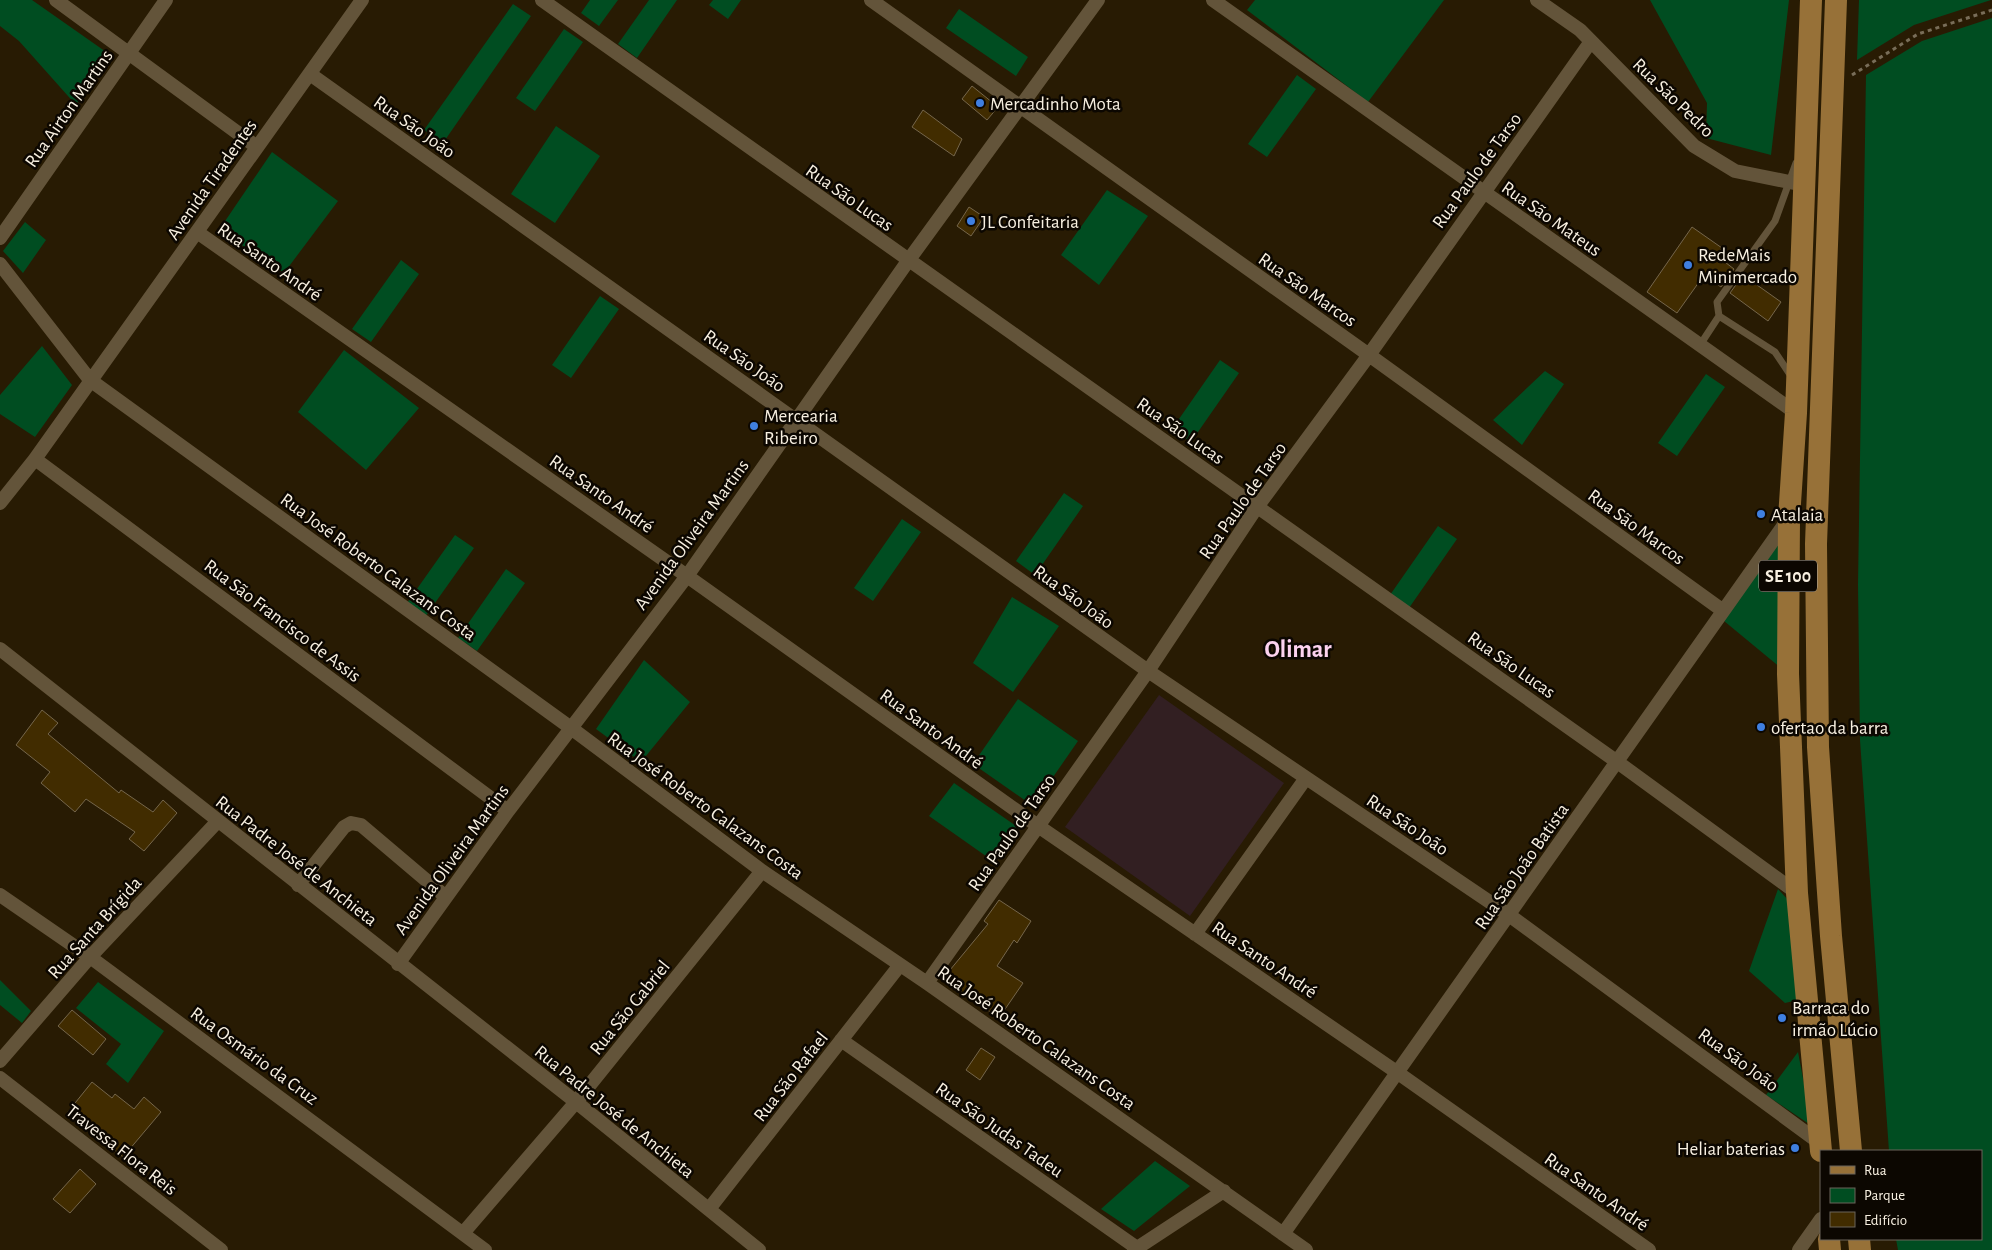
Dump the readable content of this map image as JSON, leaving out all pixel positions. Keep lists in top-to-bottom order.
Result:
{
  "streets": {
    "main road": ["SE 100"],
    "street": [
      "Rua São Pedro",
      "Rua Airton Martins",
      "Rua São João",
      "Rua Paulo de Tarso",
      "Avenida Tiradentes",
      "Rua São Lucas",
      "Rua São Mateus",
      "Rua Santo André",
      "Rua São Marcos",
      "Avenida Oliveira Martins",
      "Rua José Roberto Calazans Costa",
      "Rua São Francisco de Assis",
      "Rua Padre José de Anchieta",
      "Rua São João Batista",
      "Rua Santa Brígida",
      "Rua São Gabriel",
      "Rua Osmário da Cruz",
      "Rua São Rafael",
      "Rua São Judas Tadeu",
      "Travessa Flora Reis"
    ]
  },
  "crossings": [
    ["Rua São Pedro", "Rua Paulo de Tarso"],
    ["Rua São Pedro", "SE 100"],
    ["Rua São João", "Rua Paulo de Tarso"],
    ["Rua São João", "Avenida Tiradentes"],
    ["Rua São João", "Avenida Oliveira Martins"],
    ["Rua São João", "SE 100"],
    ["Rua São João", "Rua São João Batista"],
    ["Rua Paulo de Tarso", "Rua São Lucas"],
    ["Rua Paulo de Tarso", "Rua São Mateus"],
    ["Rua Paulo de Tarso", "Rua Santo André"],
    ["Rua Paulo de Tarso", "Rua São Marcos"],
    ["Rua Paulo de Tarso", "Rua José Roberto Calazans Costa"],
    ["Avenida Tiradentes", "Rua Santo André"],
    ["Avenida Tiradentes", "Rua José Roberto Calazans Costa"],
    ["Avenida Tiradentes", "Rua São Francisco de Assis"],
    ["Rua São Lucas", "Avenida Oliveira Martins"],
    ["Rua São Lucas", "SE 100"],
    ["Rua São Lucas", "Rua São João Batista"],
    ["Rua São Mateus", "SE 100"],
    ["Rua Santo André", "Avenida Oliveira Martins"],
    ["Rua Santo André", "Rua São João Batista"],
    ["Rua São Marcos", "Avenida Oliveira Martins"],
    ["Rua São Marcos", "Rua São João Batista"],
    ["Avenida Oliveira Martins", "Rua José Roberto Calazans Costa"],
    ["Avenida Oliveira Martins", "Rua São Francisco de Assis"],
    ["Avenida Oliveira Martins", "Rua Padre José de Anchieta"],
    ["Rua José Roberto Calazans Costa", "Rua São João Batista"],
    ["Rua José Roberto Calazans Costa", "Rua São Gabriel"],
    ["Rua José Roberto Calazans Costa", "Rua São Rafael"],
    ["SE 100", "Rua São João Batista"],
    ["Rua Padre José de Anchieta", "Rua Santa Brígida"],
    ["Rua Padre José de Anchieta", "Rua São Gabriel"],
    ["Rua Padre José de Anchieta", "Rua São Rafael"],
    ["Rua Santa Brígida", "Rua Osmário da Cruz"],
    ["Rua São Gabriel", "Rua Osmário da Cruz"],
    ["Rua São Rafael", "Rua São Judas Tadeu"]
  ],
  "districts": ["Olimar"],
  "places": [
    "Mercadinho Mota",
    "JL Confeitaria",
    "RedeMais Minimercado",
    "Mercearia Ribeiro",
    "Atalaia",
    "ofertao da barra",
    "Barraca do irmão Lúcio",
    "Heliar baterias"
  ],
  "legend": ["Rua", "Parque", "Edifício"]
}
